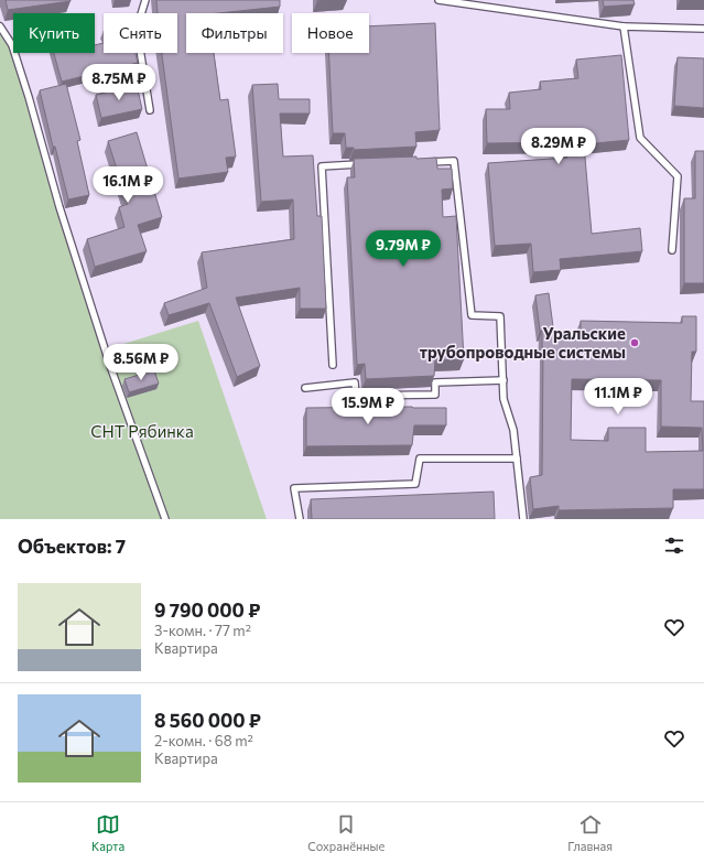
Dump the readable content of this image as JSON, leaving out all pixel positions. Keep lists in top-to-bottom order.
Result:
{
  "parks": ["СНТ Рябинка"],
  "places": ["Уральские трубопроводные системы"],
  "page": {
    "chip": [
      "Купить",
      "Снять",
      "Фильтры",
      "Новое"
    ],
    "price": [
      "8.75M ₽",
      "8.29M ₽",
      "16.1M ₽",
      "9.79M ₽",
      "8.56M ₽",
      "11.1M ₽",
      "15.9M ₽"
    ],
    "heading": "Объектов: 7",
    "list": [
      {
        "name": "9 790 000 ₽",
        "note": "3-комн. · 77 m² · Квартира"
      },
      {
        "name": "8 560 000 ₽",
        "note": "2-комн. · 68 m² · Квартира"
      }
    ],
    "tabs": ["Карта", "Сохранённые", "Главная"]
  }
}
